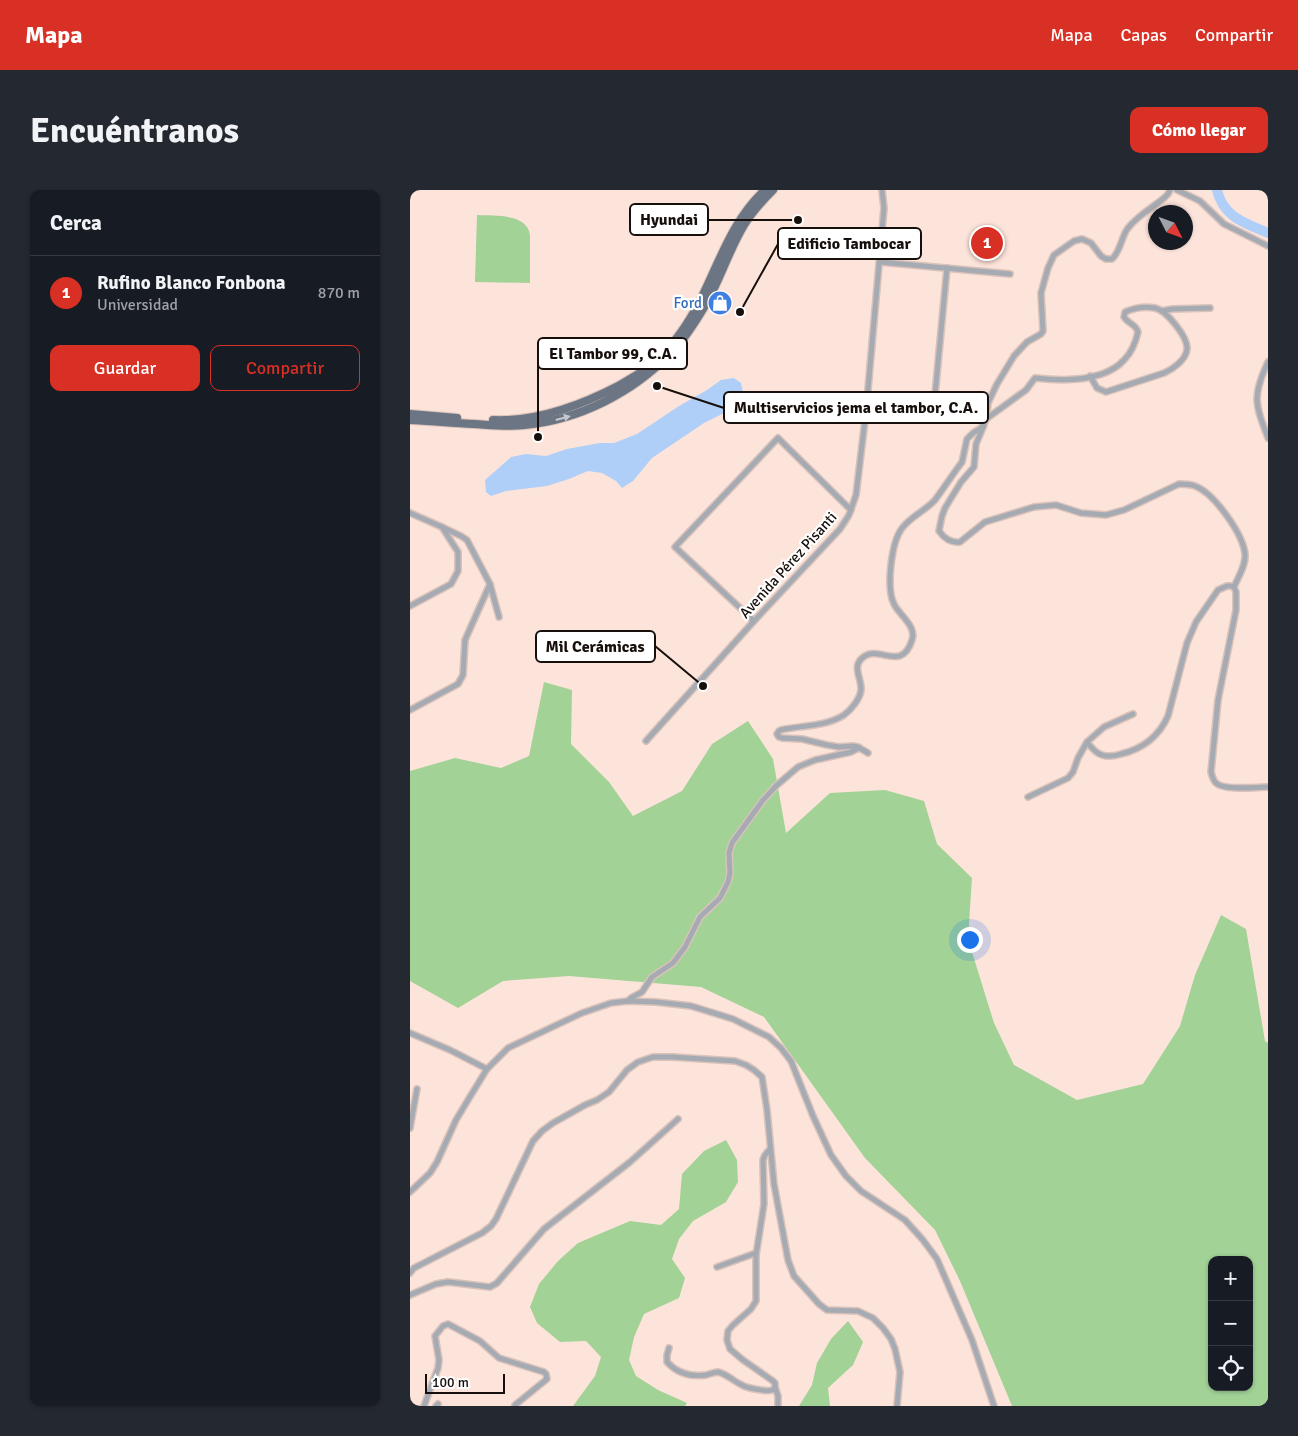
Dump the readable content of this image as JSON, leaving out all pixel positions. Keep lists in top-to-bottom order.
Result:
{
  "streets": {
    "street": ["Avenida Pérez Pisanti"]
  },
  "places": {
    "other": [
      "Hyundai",
      "Edificio Tambocar",
      "Multiservicios jema el tambor, C.A.",
      "El Tambor 99, C.A.",
      "Mil Cerámicas"
    ],
    "shop": ["Ford"]
  },
  "scale_bar": "100 m",
  "north": "bottom right",
  "page": {
    "header": "Mapa",
    "nav": ["Mapa", "Capas", "Compartir"],
    "buttons": [
      "Cómo llegar",
      ["Guardar", "Compartir"]
    ],
    "title": "Encuéntranos",
    "heading": "Cerca",
    "pins": "1",
    "list": [
      {
        "mark": "1",
        "name": "Rufino Blanco Fonbona",
        "note": "Universidad",
        "value": "870 m"
      }
    ],
    "map_buttons": ["+", "−"],
    "scale": "100 m"
  }
}
